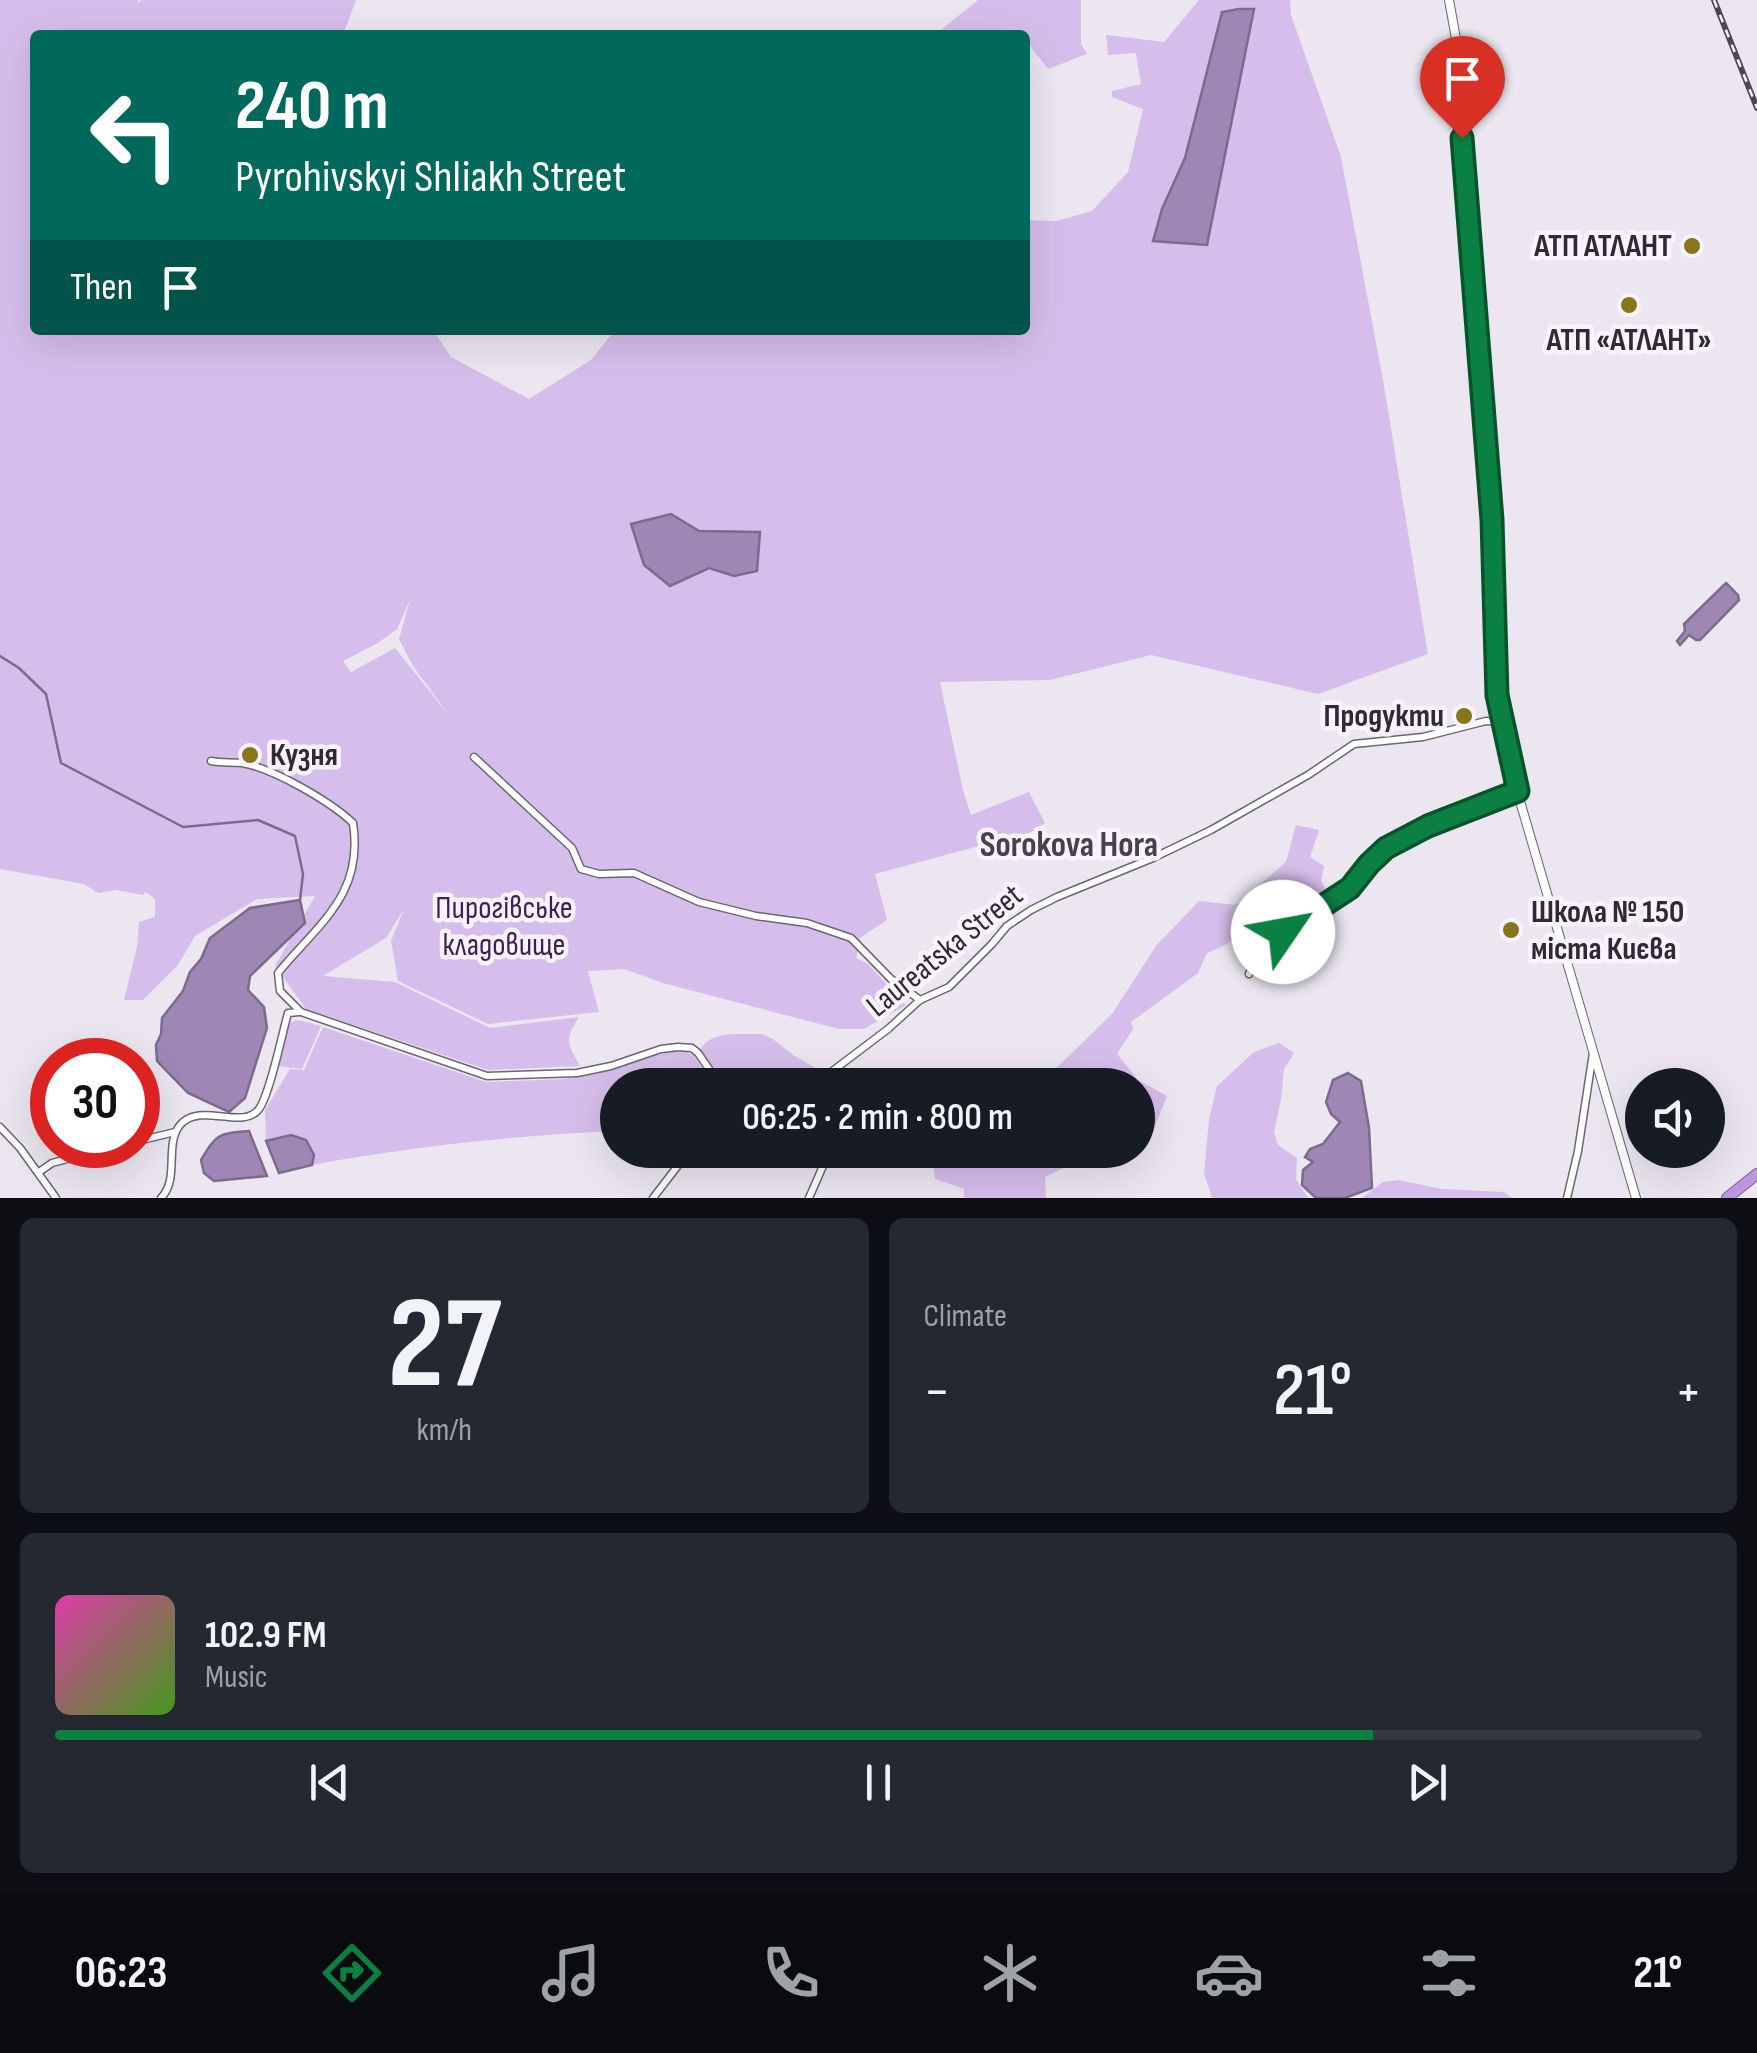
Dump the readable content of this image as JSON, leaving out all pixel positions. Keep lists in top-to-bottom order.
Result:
{
  "streets": {
    "street": ["Laureatska Street"]
  },
  "districts": ["Sorokova Hora"],
  "parks": ["Пирогівське кладовище"],
  "places": [
    "АТП АТЛАНТ",
    "АТП «АТЛАНТ»",
    "Продукти",
    "Кузня",
    "Школа № 150 міста Києва"
  ],
  "page": {
    "turn": ["240 m", "Pyrohivskyi Shliakh Street"],
    "then": "Then",
    "limit": "30",
    "trip": "06:25 · 2 min · 800 m",
    "tile": [
      ["27", "km/h"],
      "Climate"
    ],
    "heat": ["−", "21°", "+"],
    "song": ["102.9 FM", "Music"],
    "tabs": ["06:23", "21°"]
  }
}
